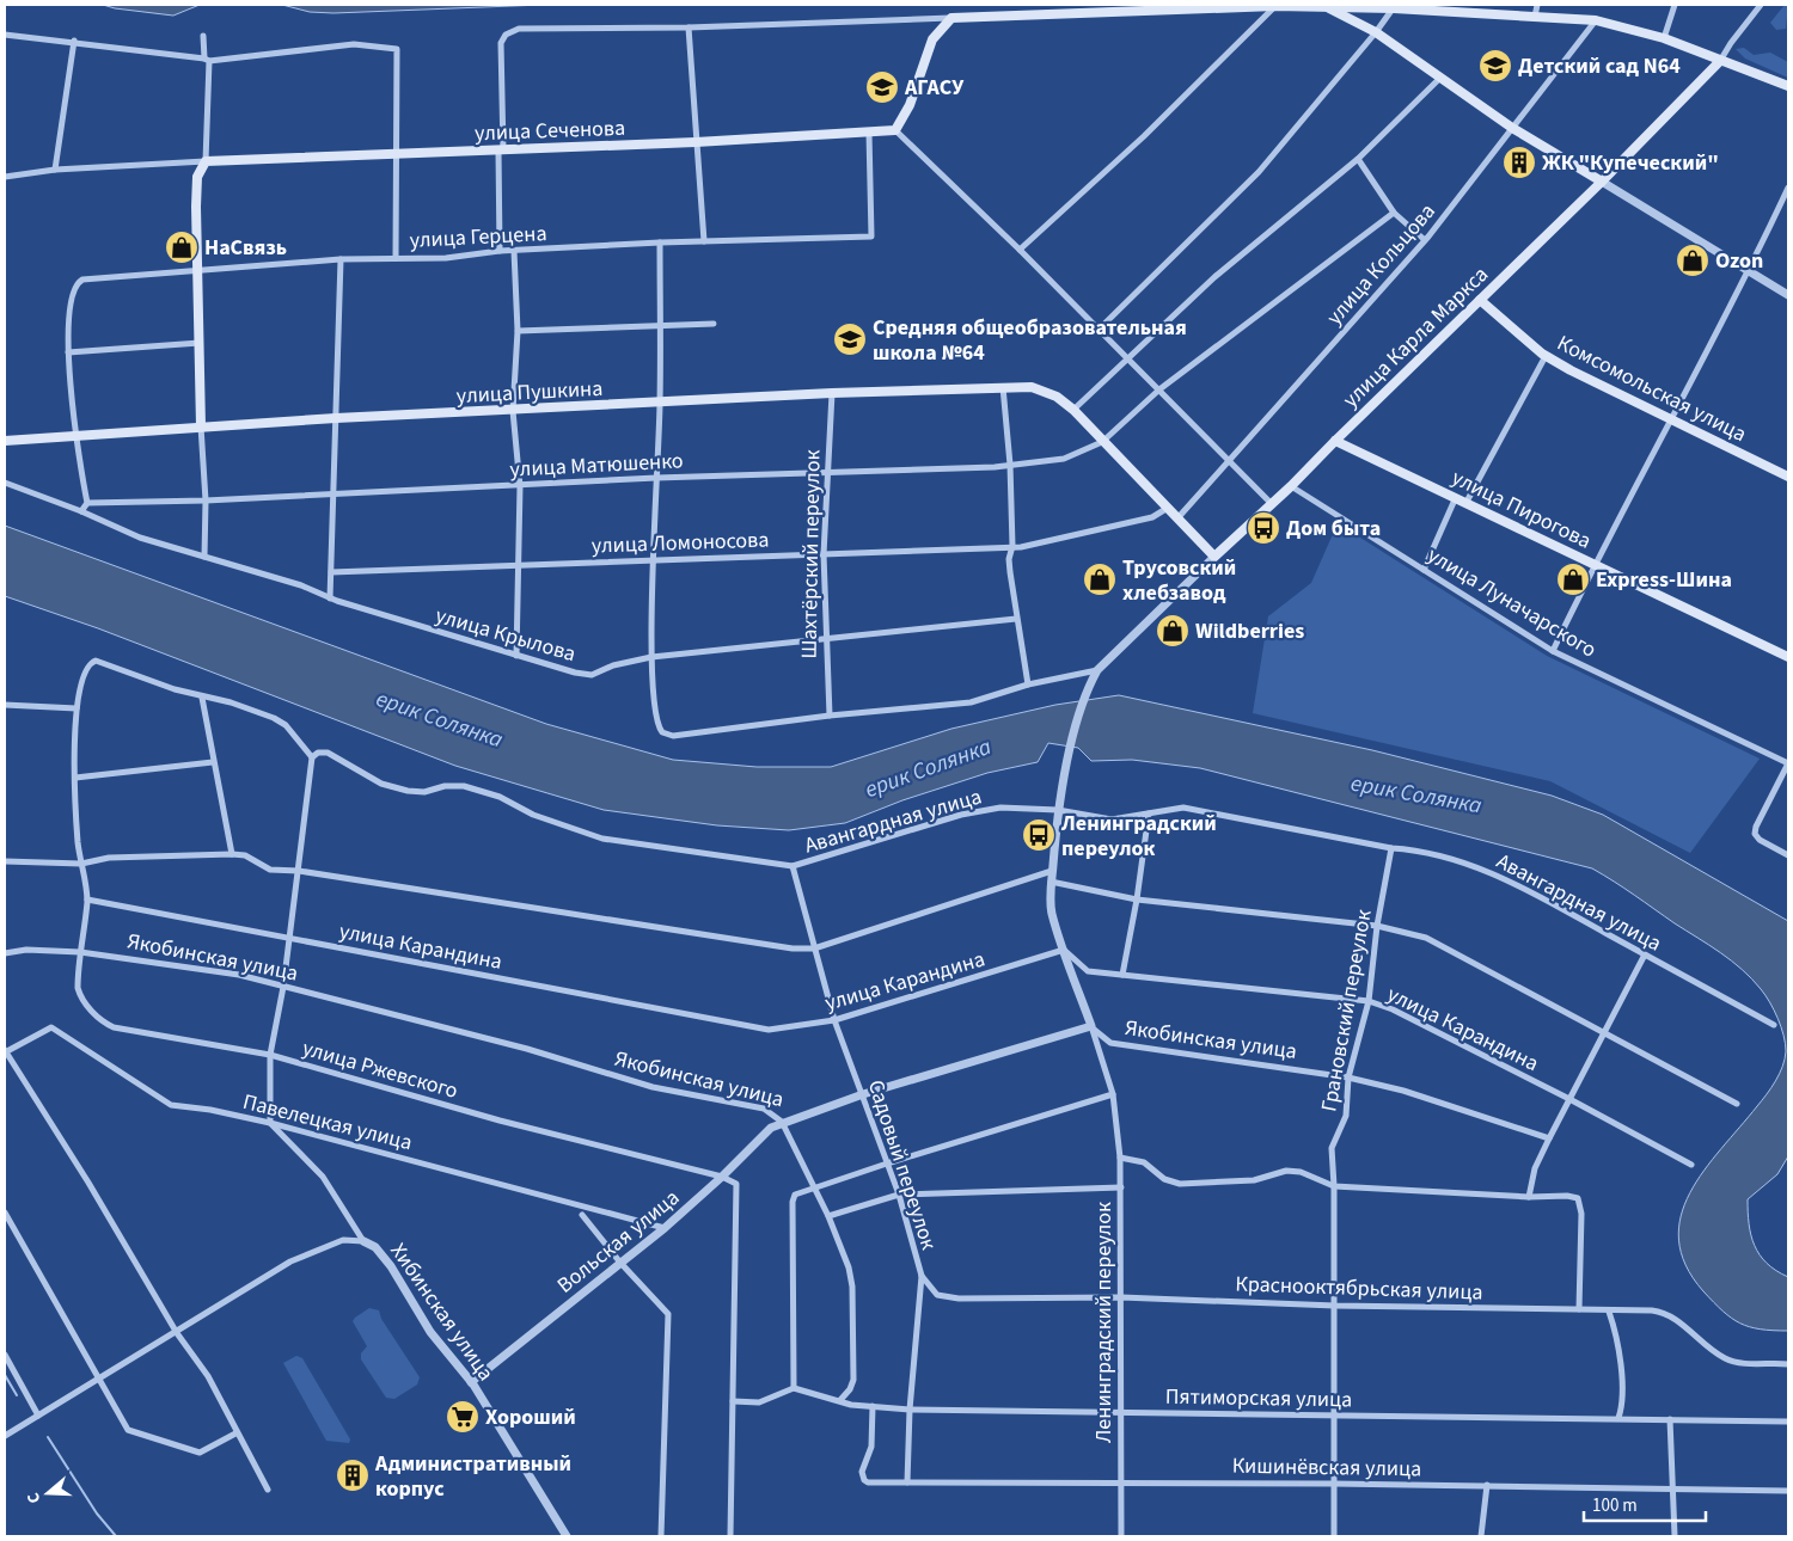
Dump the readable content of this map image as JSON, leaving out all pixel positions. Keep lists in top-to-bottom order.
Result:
{
  "streets": {
    "main road": [
      "улица Сеченова",
      "улица Карла Маркса",
      "Комсомольская улица",
      "улица Пушкина",
      "улица Пирогова"
    ],
    "street": [
      "улица Герцена",
      "улица Кольцова",
      "улица Матюшенко",
      "улица Ломоносова",
      "Шахтёрский переулок",
      "улица Луначарского",
      "улица Крылова",
      "Авангардная улица",
      "улица Карандина",
      "Якобинская улица",
      "Грановский переулок",
      "улица Ржевского",
      "Павелецкая улица",
      "Садовый переулок",
      "Вольская улица",
      "Краснооктябрьская улица",
      "Хибинская улица",
      "Ленинградский переулок",
      "Пятиморская улица",
      "Кишинёвская улица"
    ]
  },
  "crossings": [
    ["улица Сеченова", "улица Герцена"],
    ["улица Кольцова", "улица Пушкина"],
    ["улица Карла Маркса", "Комсомольская улица"],
    ["улица Карла Маркса", "улица Пушкина"],
    ["улица Карла Маркса", "улица Пирогова"],
    ["улица Карла Маркса", "улица Луначарского"],
    ["улица Карла Маркса", "Ленинградский переулок"],
    ["улица Пушкина", "улица Матюшенко"],
    ["улица Пушкина", "улица Ломоносова"],
    ["улица Пушкина", "Шахтёрский переулок"],
    ["улица Матюшенко", "Шахтёрский переулок"],
    ["улица Ломоносова", "Шахтёрский переулок"],
    ["Шахтёрский переулок", "улица Крылова"],
    ["Авангардная улица", "Грановский переулок"],
    ["Авангардная улица", "Садовый переулок"],
    ["Авангардная улица", "Ленинградский переулок"],
    ["улица Карандина", "Грановский переулок"],
    ["улица Карандина", "улица Ржевского"],
    ["улица Карандина", "Садовый переулок"],
    ["улица Карандина", "Ленинградский переулок"],
    ["Якобинская улица", "Грановский переулок"],
    ["Якобинская улица", "улица Ржевского"],
    ["Якобинская улица", "Садовый переулок"],
    ["Якобинская улица", "Вольская улица"],
    ["Якобинская улица", "Ленинградский переулок"],
    ["Грановский переулок", "Краснооктябрьская улица"],
    ["Грановский переулок", "Пятиморская улица"],
    ["Грановский переулок", "Кишинёвская улица"],
    ["улица Ржевского", "Вольская улица"],
    ["Павелецкая улица", "Вольская улица"],
    ["Павелецкая улица", "Хибинская улица"],
    ["Садовый переулок", "Краснооктябрьская улица"],
    ["Садовый переулок", "Пятиморская улица"],
    ["Садовый переулок", "Кишинёвская улица"],
    ["Вольская улица", "Хибинская улица"],
    ["Краснооктябрьская улица", "Ленинградский переулок"],
    ["Ленинградский переулок", "Пятиморская улица"],
    ["Ленинградский переулок", "Кишинёвская улица"],
    ["Пятиморская улица", "Кишинёвская улица"]
  ],
  "water": ["ерик Солянка"],
  "places": {
    "school or university": ["Детский сад N64", "АГАСУ", "Средняя общеобразовательная школа №64"],
    "building": ["ЖК \"Купеческий\"", "Административный корпус"],
    "shop": [
      "НаСвязь",
      "Ozon",
      "Трусовский хлебзавод",
      "Express-Шина",
      "Wildberries"
    ],
    "bus stop": ["Дом быта", "Ленинградский переулок"],
    "supermarket": ["Хороший"]
  },
  "scale_bar": "100 m",
  "north": "left"
}
